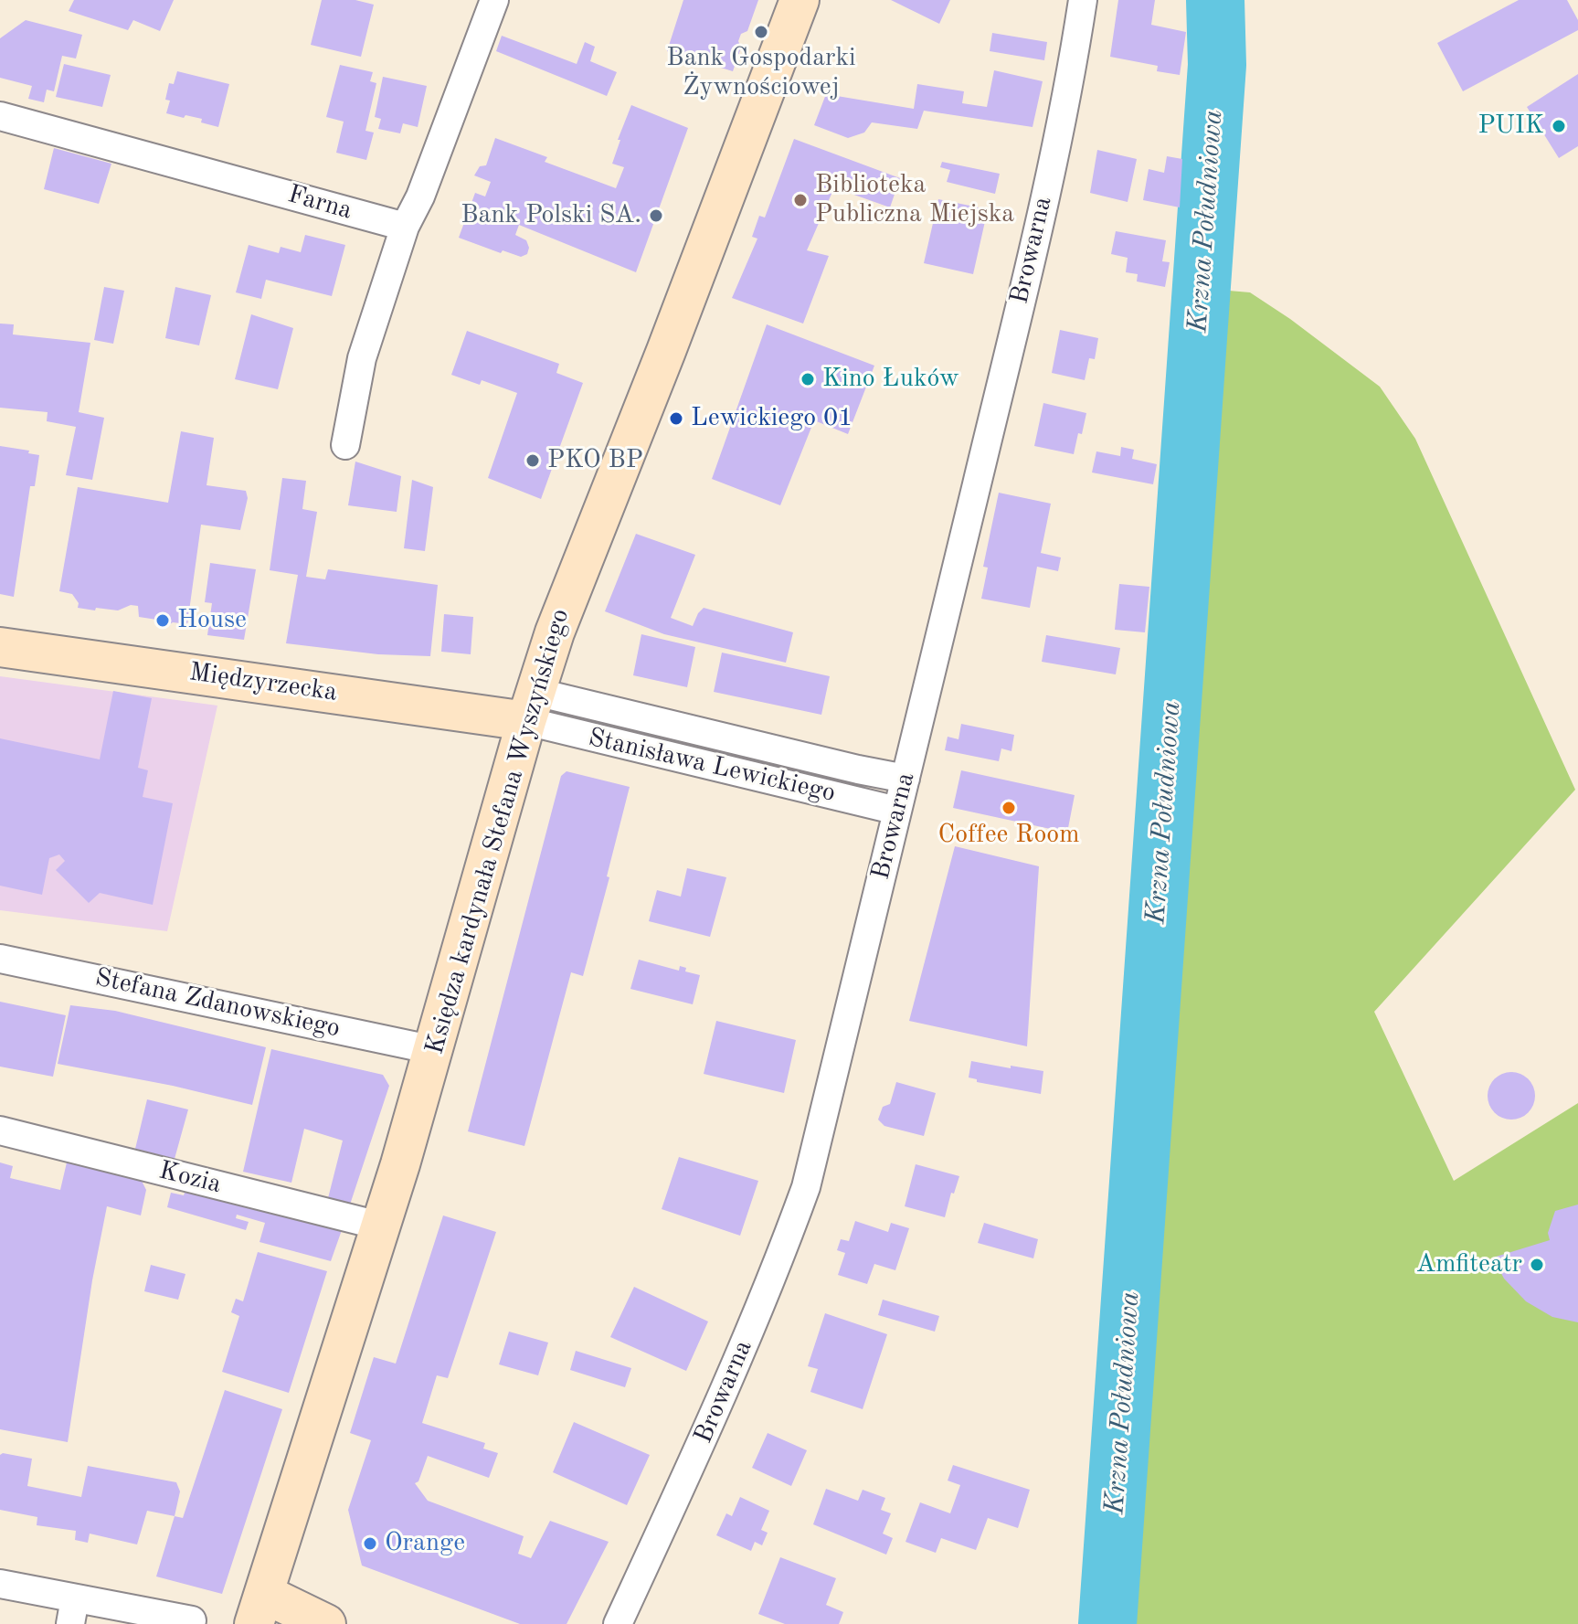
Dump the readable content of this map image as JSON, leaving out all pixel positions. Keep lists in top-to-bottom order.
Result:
{
  "streets": {
    "main road": ["Międzyrzecka", "Księdza kardynała Stefana Wyszyńskiego"],
    "street": [
      "Farna",
      "Browarna",
      "Stanisława Lewickiego",
      "Stefana Zdanowskiego",
      "Kozia"
    ]
  },
  "crossings": [
    ["Browarna", "Stanisława Lewickiego"],
    ["Międzyrzecka", "Stanisława Lewickiego"],
    ["Międzyrzecka", "Księdza kardynała Stefana Wyszyńskiego"],
    ["Stanisława Lewickiego", "Księdza kardynała Stefana Wyszyńskiego"],
    ["Księdza kardynała Stefana Wyszyńskiego", "Stefana Zdanowskiego"],
    ["Księdza kardynała Stefana Wyszyńskiego", "Kozia"]
  ],
  "water": ["Krzna Południowa"],
  "places": [
    "Bank Gospodarki Żywnościowej",
    "PUIK",
    "Biblioteka Publiczna Miejska",
    "Bank Polski SA.",
    "Kino Łuków",
    "Lewickiego 01",
    "PKO BP",
    "House",
    "Coffee Room",
    "Amfiteatr",
    "Orange"
  ]
}
